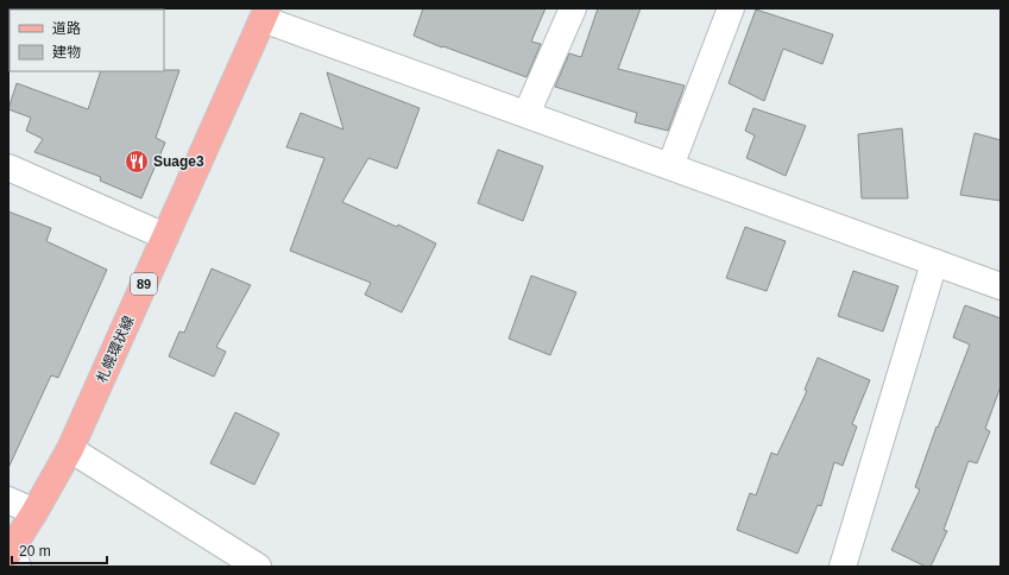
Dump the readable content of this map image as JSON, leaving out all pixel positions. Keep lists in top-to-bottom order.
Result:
{
  "streets": {
    "main road": ["89", "札幌環状線"]
  },
  "places": {
    "restaurant": ["Suage3"]
  },
  "legend": ["道路", "建物"],
  "scale_bar": "20 m"
}
